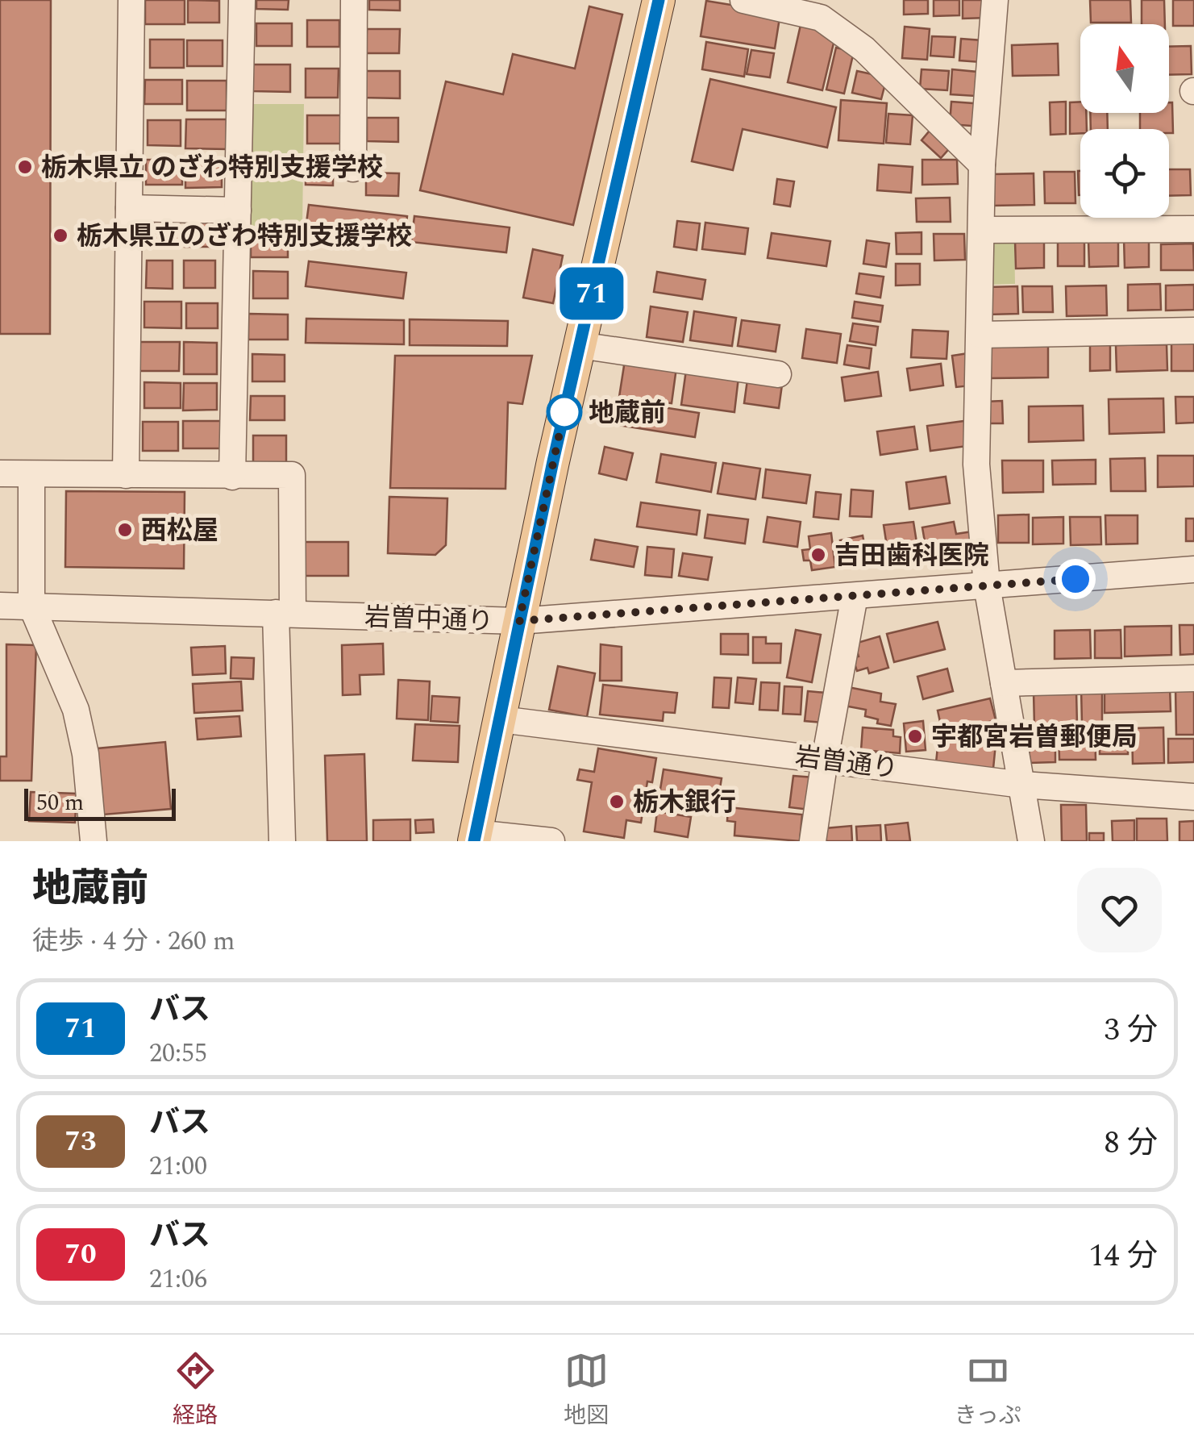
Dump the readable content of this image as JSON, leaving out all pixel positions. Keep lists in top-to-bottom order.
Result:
{
  "streets": {
    "street": ["岩曽中通り", "岩曽通り"]
  },
  "places": [
    "栃木県立 のざわ特別支援学校",
    "栃木県立のざわ特別支援学校",
    "地蔵前",
    "西松屋",
    "吉田歯科医院",
    "宇都宮岩曽郵便局",
    "栃木銀行"
  ],
  "lines": ["bus line 71"],
  "scale_bar": "50 m",
  "north": "top",
  "page": {
    "on_map": "71",
    "scale": "50 m",
    "heading": ["地蔵前", "徒歩 · 4 分 · 260 m"],
    "list": [
      {
        "mark": "71",
        "name": "バス",
        "note": "20:55",
        "value": "3 分"
      },
      {
        "mark": "73",
        "name": "バス",
        "note": "21:00",
        "value": "8 分"
      },
      {
        "mark": "70",
        "name": "バス",
        "note": "21:06",
        "value": "14 分"
      }
    ],
    "tabs": ["経路", "地図", "きっぷ"]
  }
}
